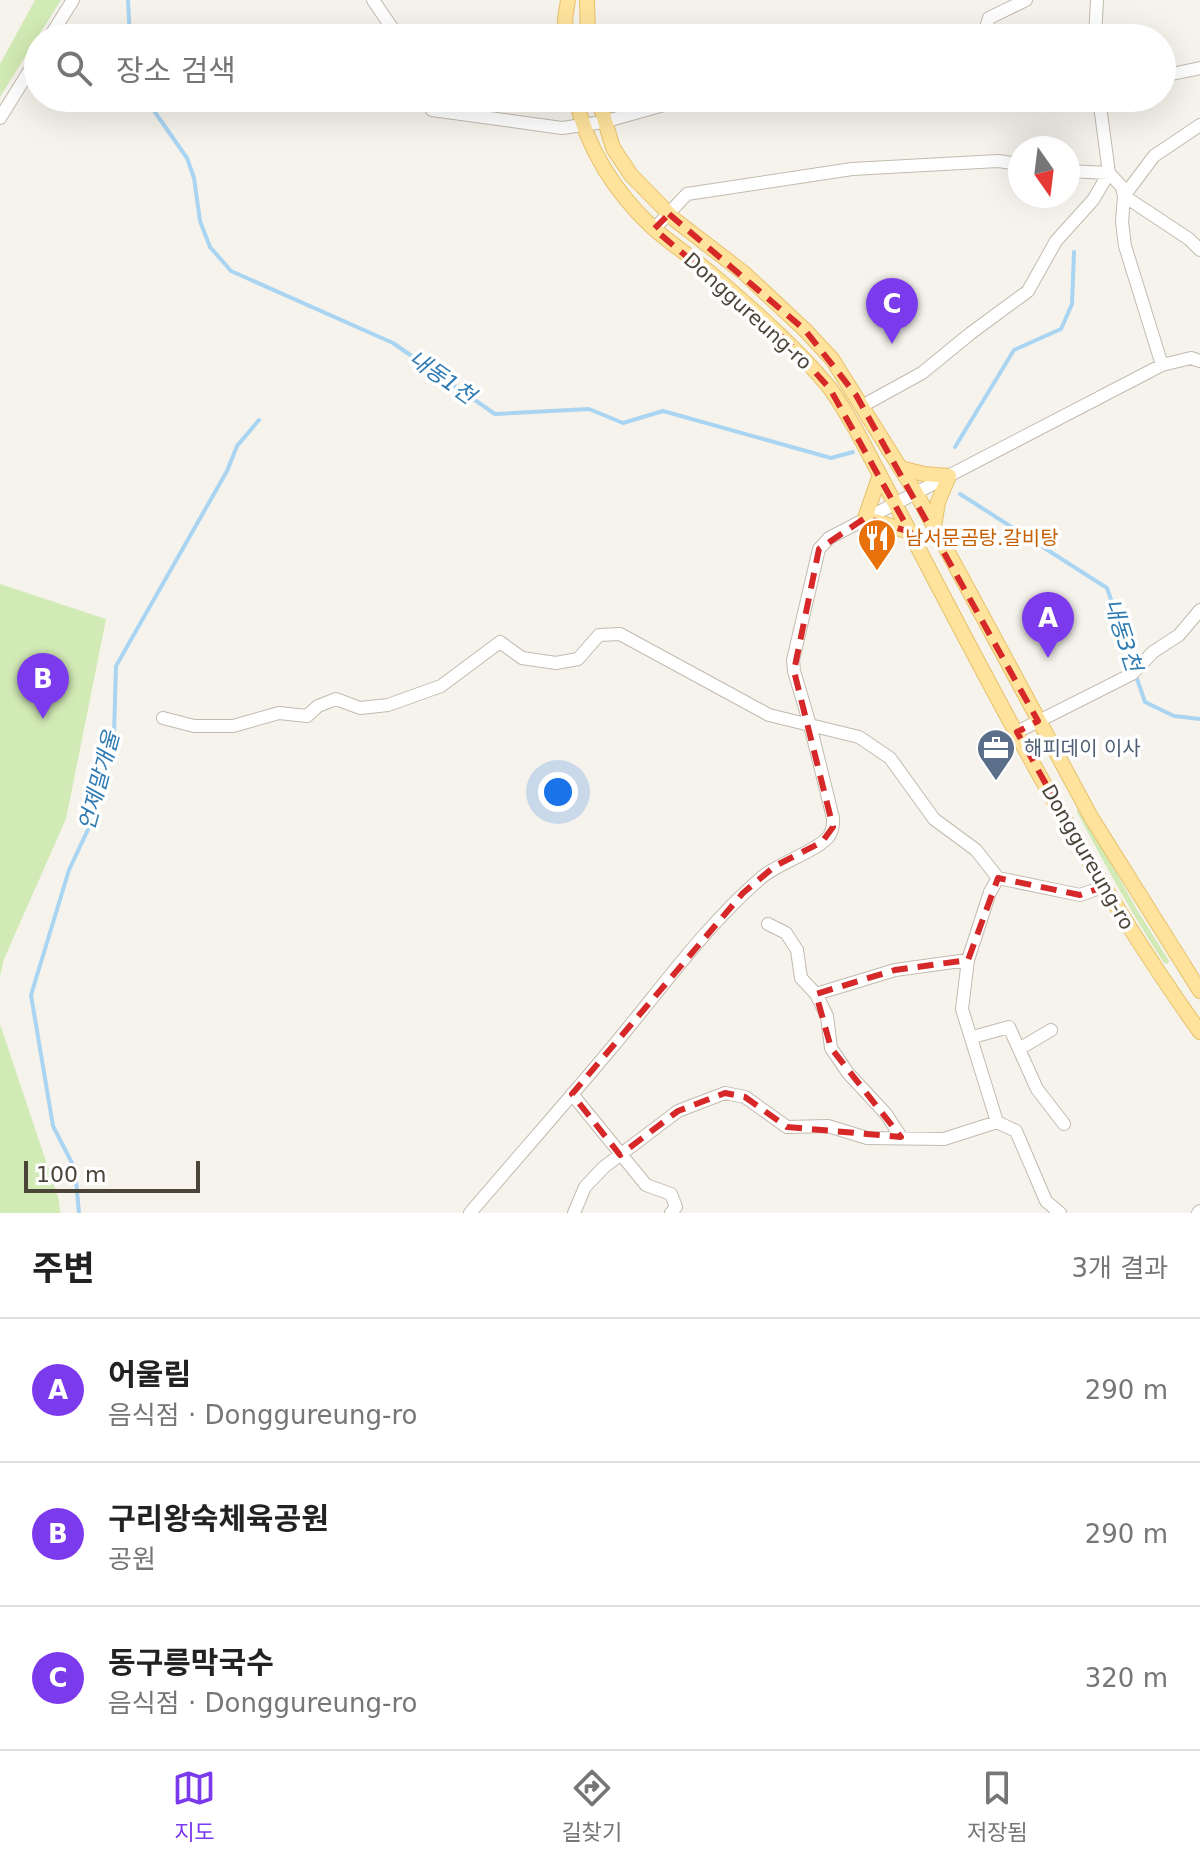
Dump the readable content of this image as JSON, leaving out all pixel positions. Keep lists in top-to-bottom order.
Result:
{
  "streets": {
    "main road": ["Donggureung-ro"]
  },
  "water": ["내동1천", "내동3천", "언제말개울"],
  "places": {
    "restaurant": ["남서문곰탕.갈비탕"],
    "office": ["해피데이 이사"]
  },
  "scale_bar": "100 m",
  "north": "bottom",
  "page": {
    "search": "장소 검색",
    "pins": ["C", "A", "B"],
    "scale": "100 m",
    "heading": ["주변", "3개 결과"],
    "list": [
      {
        "mark": "A",
        "name": "어울림",
        "note": "음식점 · Donggureung-ro",
        "value": "290 m"
      },
      {
        "mark": "B",
        "name": "구리왕숙체육공원",
        "note": "공원",
        "value": "290 m"
      },
      {
        "mark": "C",
        "name": "동구릉막국수",
        "note": "음식점 · Donggureung-ro",
        "value": "320 m"
      }
    ],
    "nav": ["지도", "길찾기", "저장됨"]
  }
}
